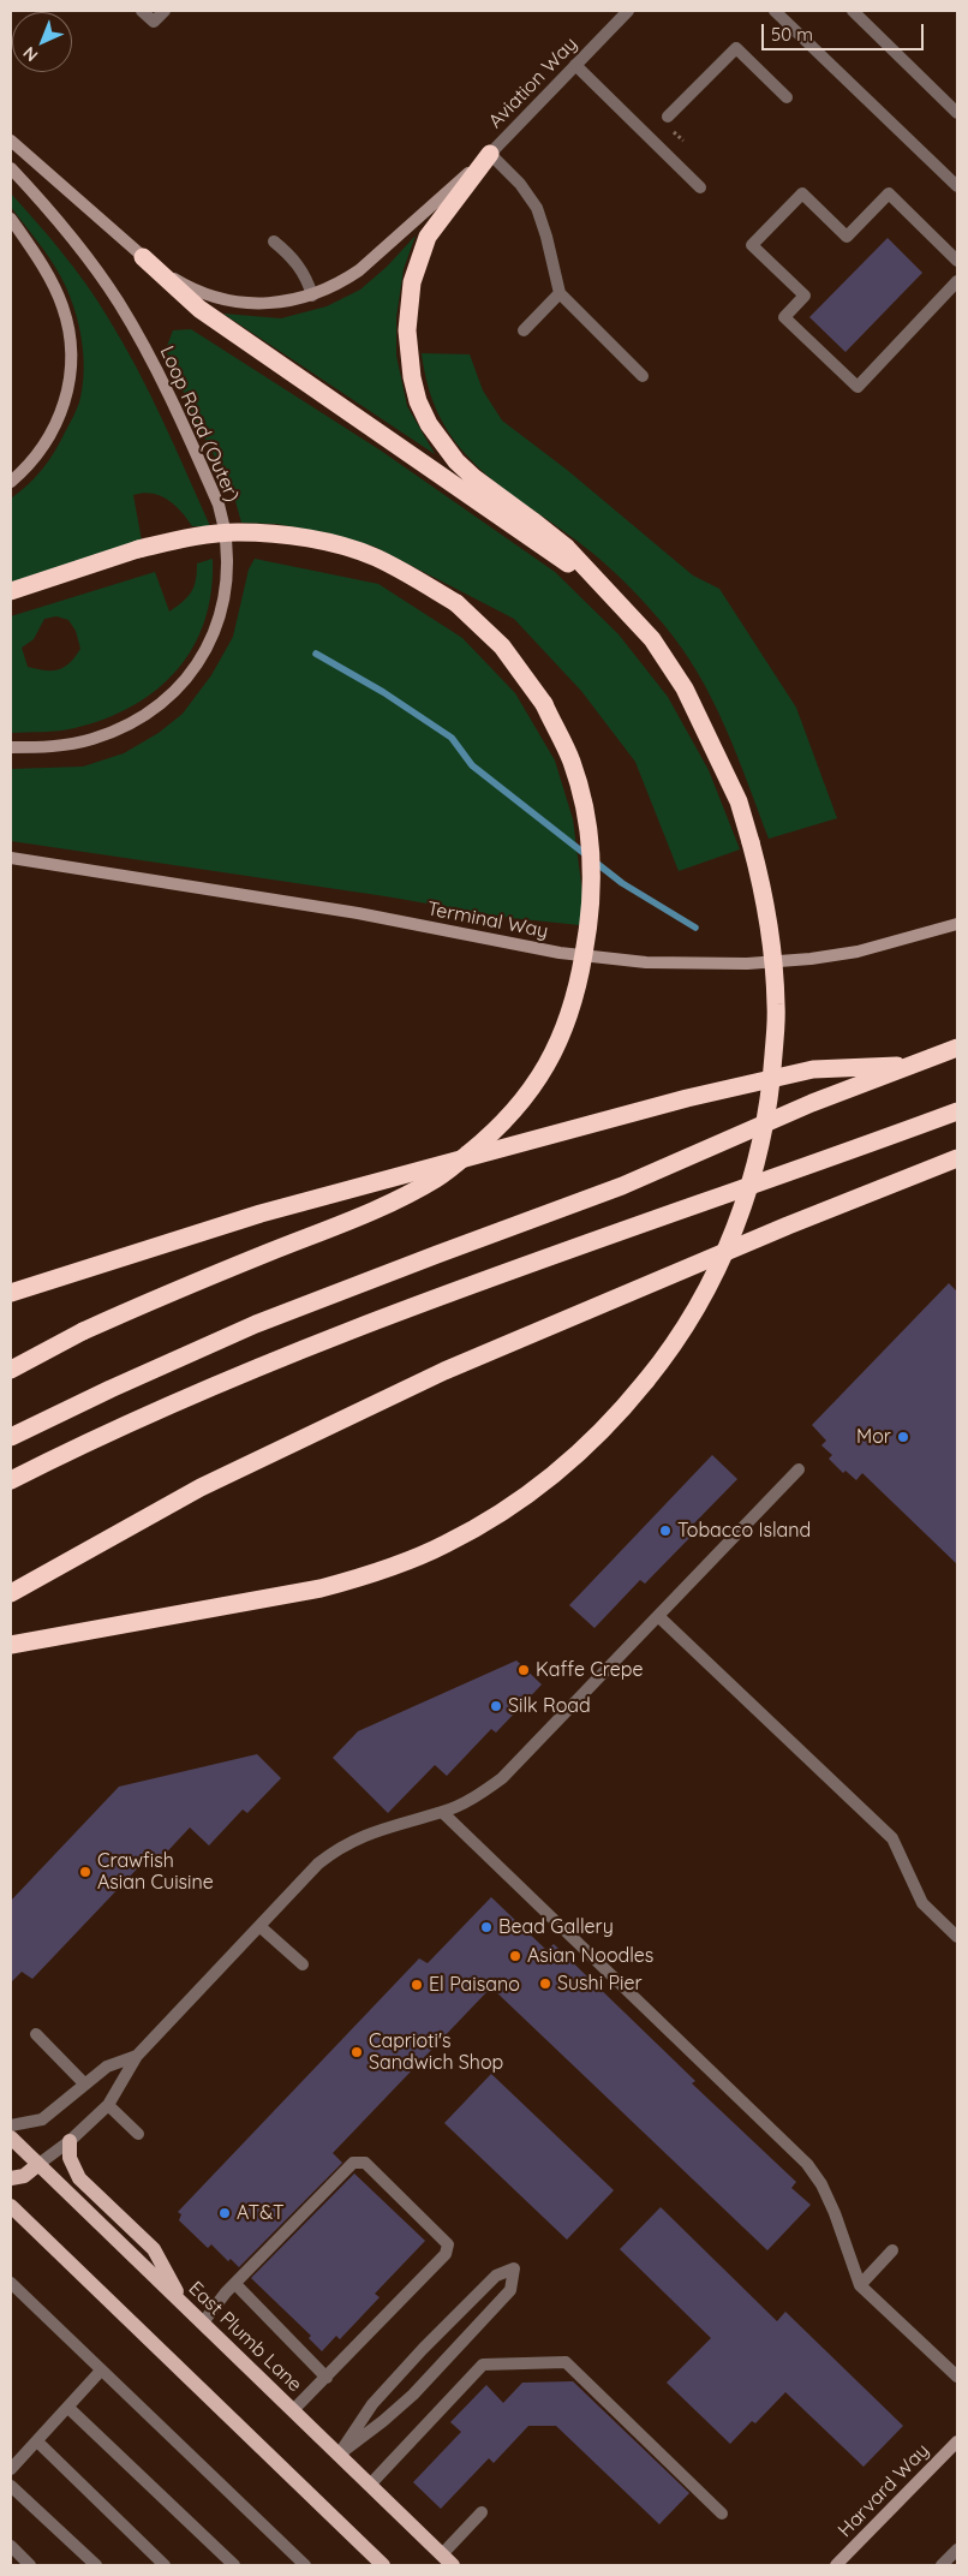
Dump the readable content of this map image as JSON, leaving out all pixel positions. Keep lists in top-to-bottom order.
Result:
{
  "streets": {
    "main road": ["East Plumb Lane"],
    "street": [
      "Aviation Way",
      "Loop Road (Outer)",
      "Terminal Way",
      "Harvard Way"
    ]
  },
  "places": [
    "Mor",
    "Tobacco Island",
    "Kaffe Crepe",
    "Silk Road",
    "Crawfish Asian Cuisine",
    "Bead Gallery",
    "Asian Noodles",
    "Sushi Pier",
    "El Paisano",
    "Caprioti's Sandwich Shop",
    "AT&T"
  ],
  "scale_bar": "50 m",
  "north": "bottom left"
}
